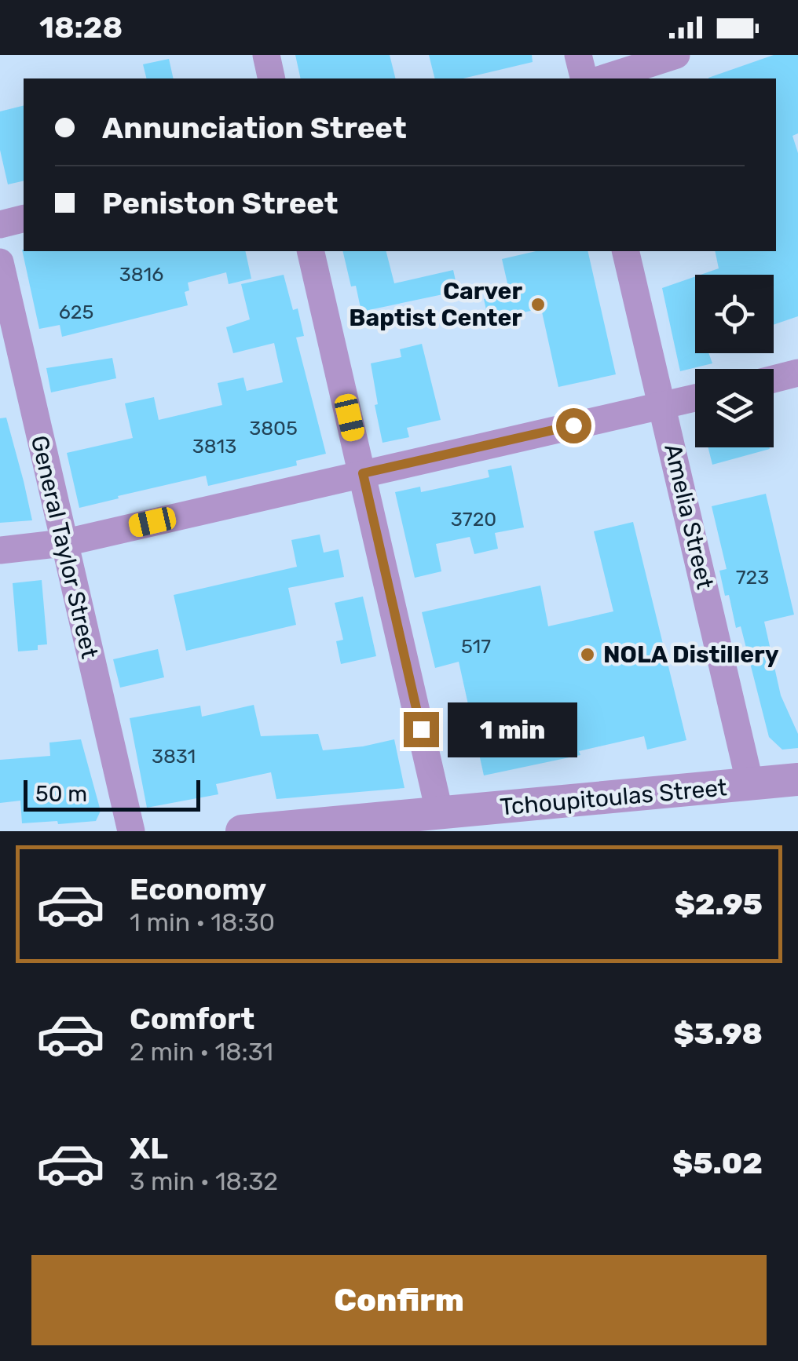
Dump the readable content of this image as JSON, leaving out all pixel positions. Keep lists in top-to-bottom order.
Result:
{
  "streets": {
    "street": ["Amelia Street", "General Taylor Street", "Tchoupitoulas Street"]
  },
  "crossings": [
    ["Amelia Street", "Tchoupitoulas Street"]
  ],
  "places": ["Carver Baptist Center", "NOLA Distillery"],
  "house_numbers": [
    "3816",
    "625",
    "3805",
    "3813",
    "3720",
    "723",
    "517",
    "3831"
  ],
  "scale_bar": "50 m",
  "page": {
    "status": "18:28",
    "banner": ["Annunciation Street", "Peniston Street"],
    "bubble": "1 min",
    "scale": "50 m",
    "list": [
      {
        "name": "Economy",
        "note": "1 min · 18:30",
        "value": "$2.95"
      },
      {
        "name": "Comfort",
        "note": "2 min · 18:31",
        "value": "$3.98"
      },
      {
        "name": "XL",
        "note": "3 min · 18:32",
        "value": "$5.02"
      }
    ],
    "buttons": "Confirm"
  }
}
